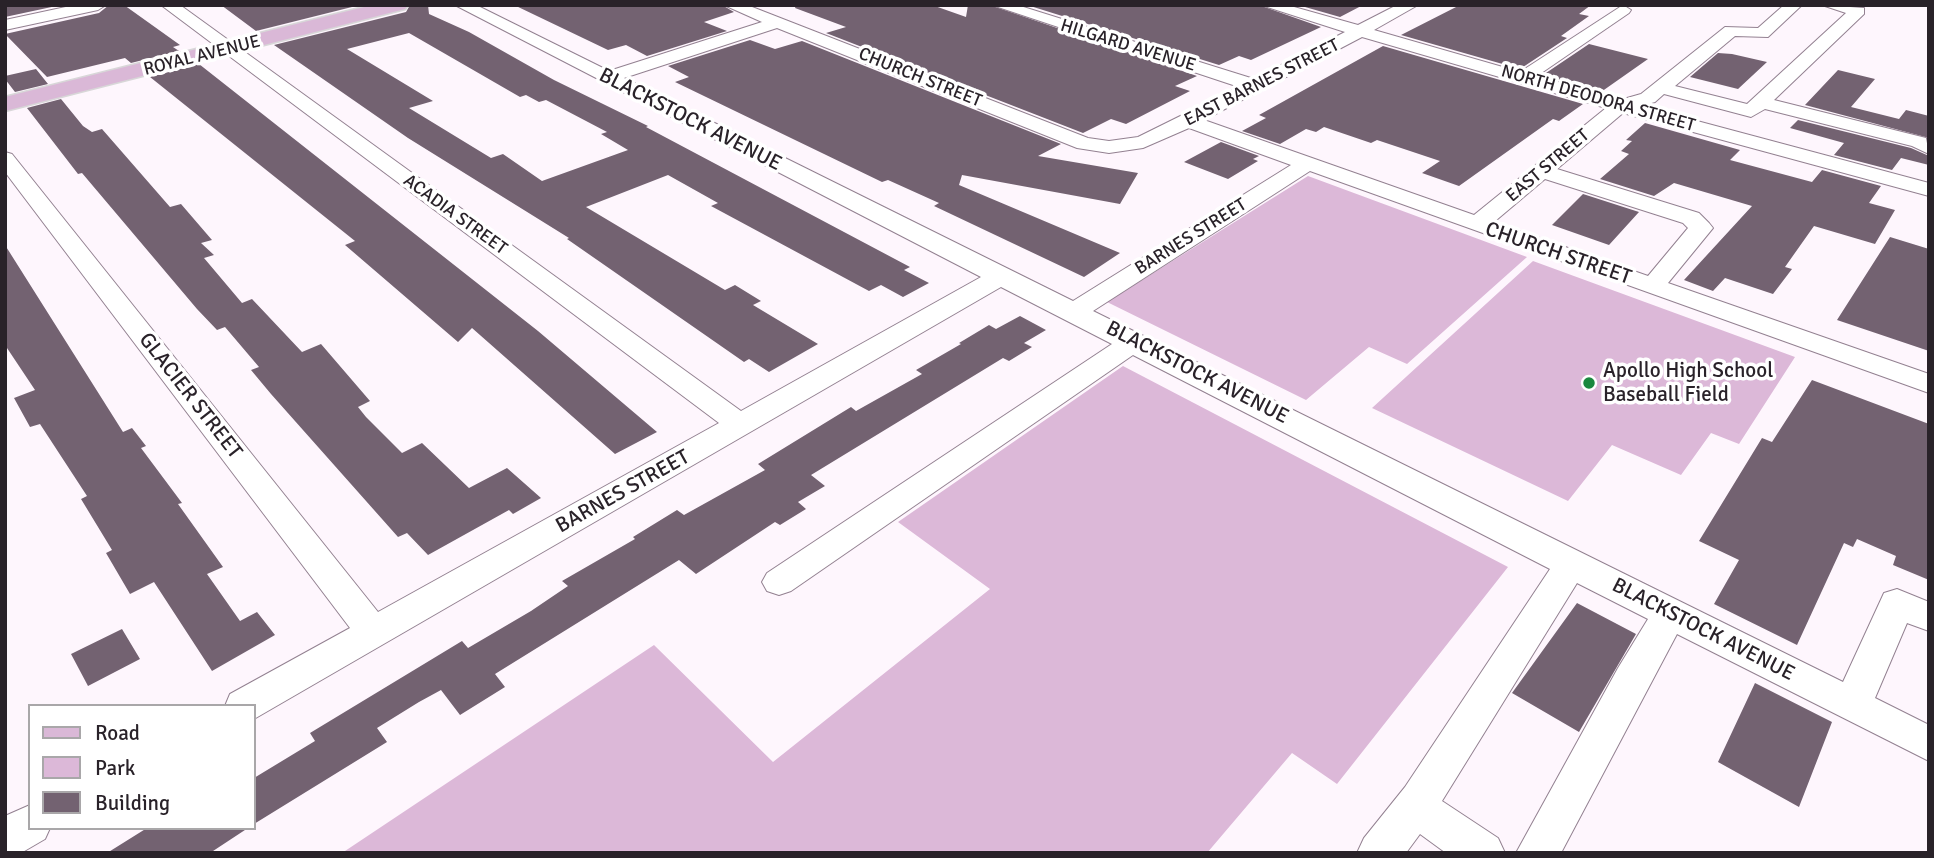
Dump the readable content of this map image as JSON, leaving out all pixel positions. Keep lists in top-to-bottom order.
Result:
{
  "streets": {
    "main road": ["ROYAL AVENUE"],
    "street": [
      "HILGARD AVENUE",
      "CHURCH STREET",
      "EAST BARNES STREET",
      "NORTH DEODORA STREET",
      "BLACKSTOCK AVENUE",
      "EAST STREET",
      "ACADIA STREET",
      "BARNES STREET",
      "GLACIER STREET"
    ]
  },
  "crossings": [
    ["HILGARD AVENUE", "EAST BARNES STREET"],
    ["ROYAL AVENUE", "ACADIA STREET"],
    ["CHURCH STREET", "EAST BARNES STREET"],
    ["CHURCH STREET", "EAST STREET"],
    ["CHURCH STREET", "BARNES STREET"],
    ["EAST BARNES STREET", "NORTH DEODORA STREET"],
    ["NORTH DEODORA STREET", "EAST STREET"],
    ["BLACKSTOCK AVENUE", "BARNES STREET"],
    ["ACADIA STREET", "BARNES STREET"],
    ["BARNES STREET", "GLACIER STREET"]
  ],
  "places": ["Apollo High School Baseball Field"],
  "legend": ["Road", "Park", "Building"]
}
